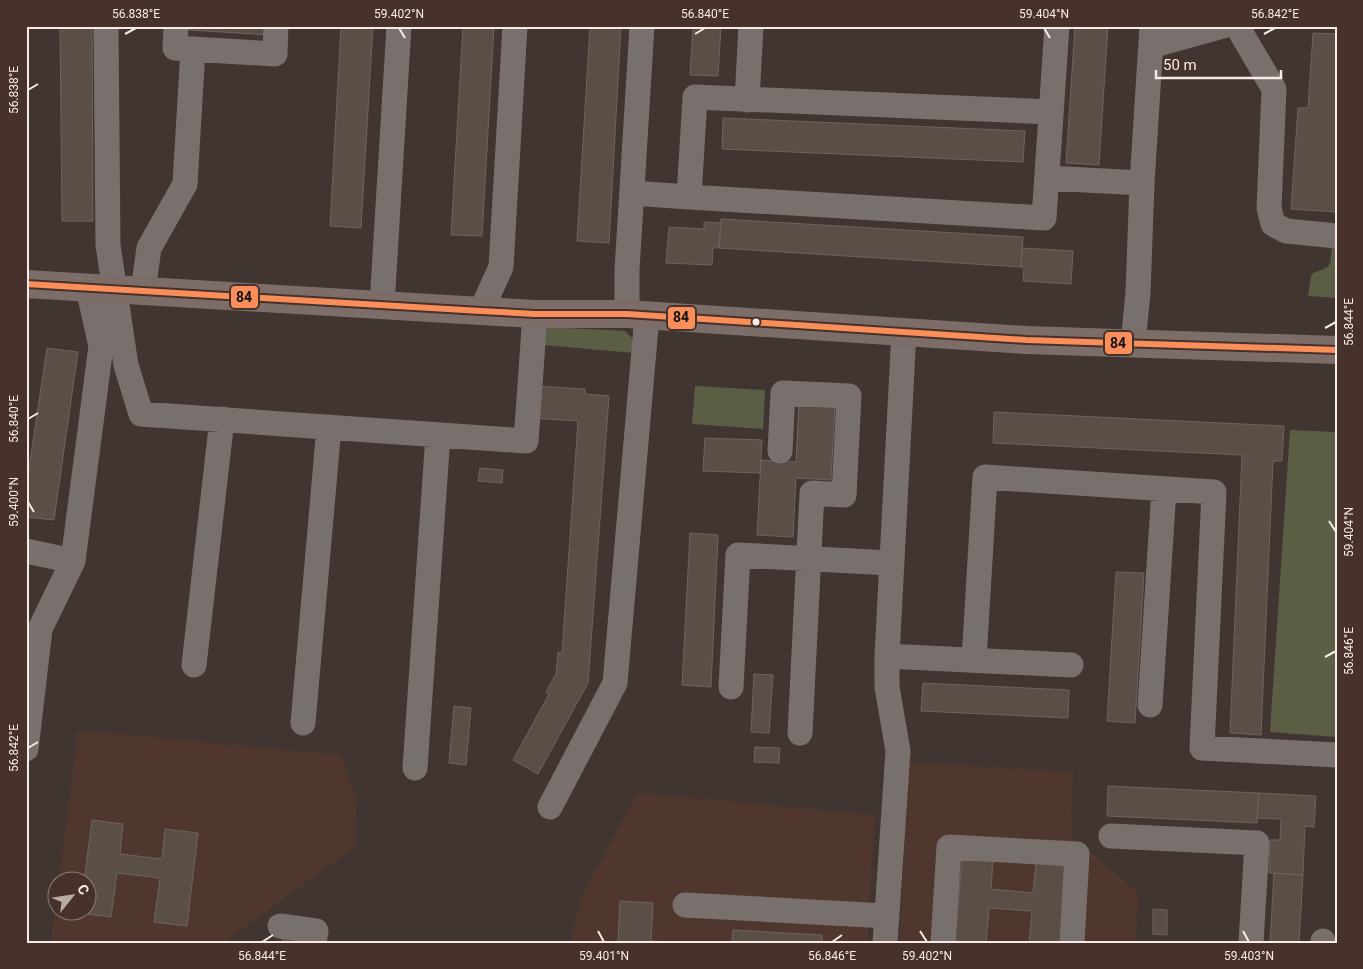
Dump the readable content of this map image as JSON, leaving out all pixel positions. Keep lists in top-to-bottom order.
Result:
{
  "lines": ["transit line 84"],
  "scale_bar": "50 m",
  "north": "top right",
  "coordinates": [
    "56.838°E",
    "59.402°N",
    "56.840°E",
    "59.404°N",
    "56.842°E",
    "56.844°E",
    "59.400°N",
    "56.846°E",
    "59.401°N",
    "59.403°N"
  ]
}
